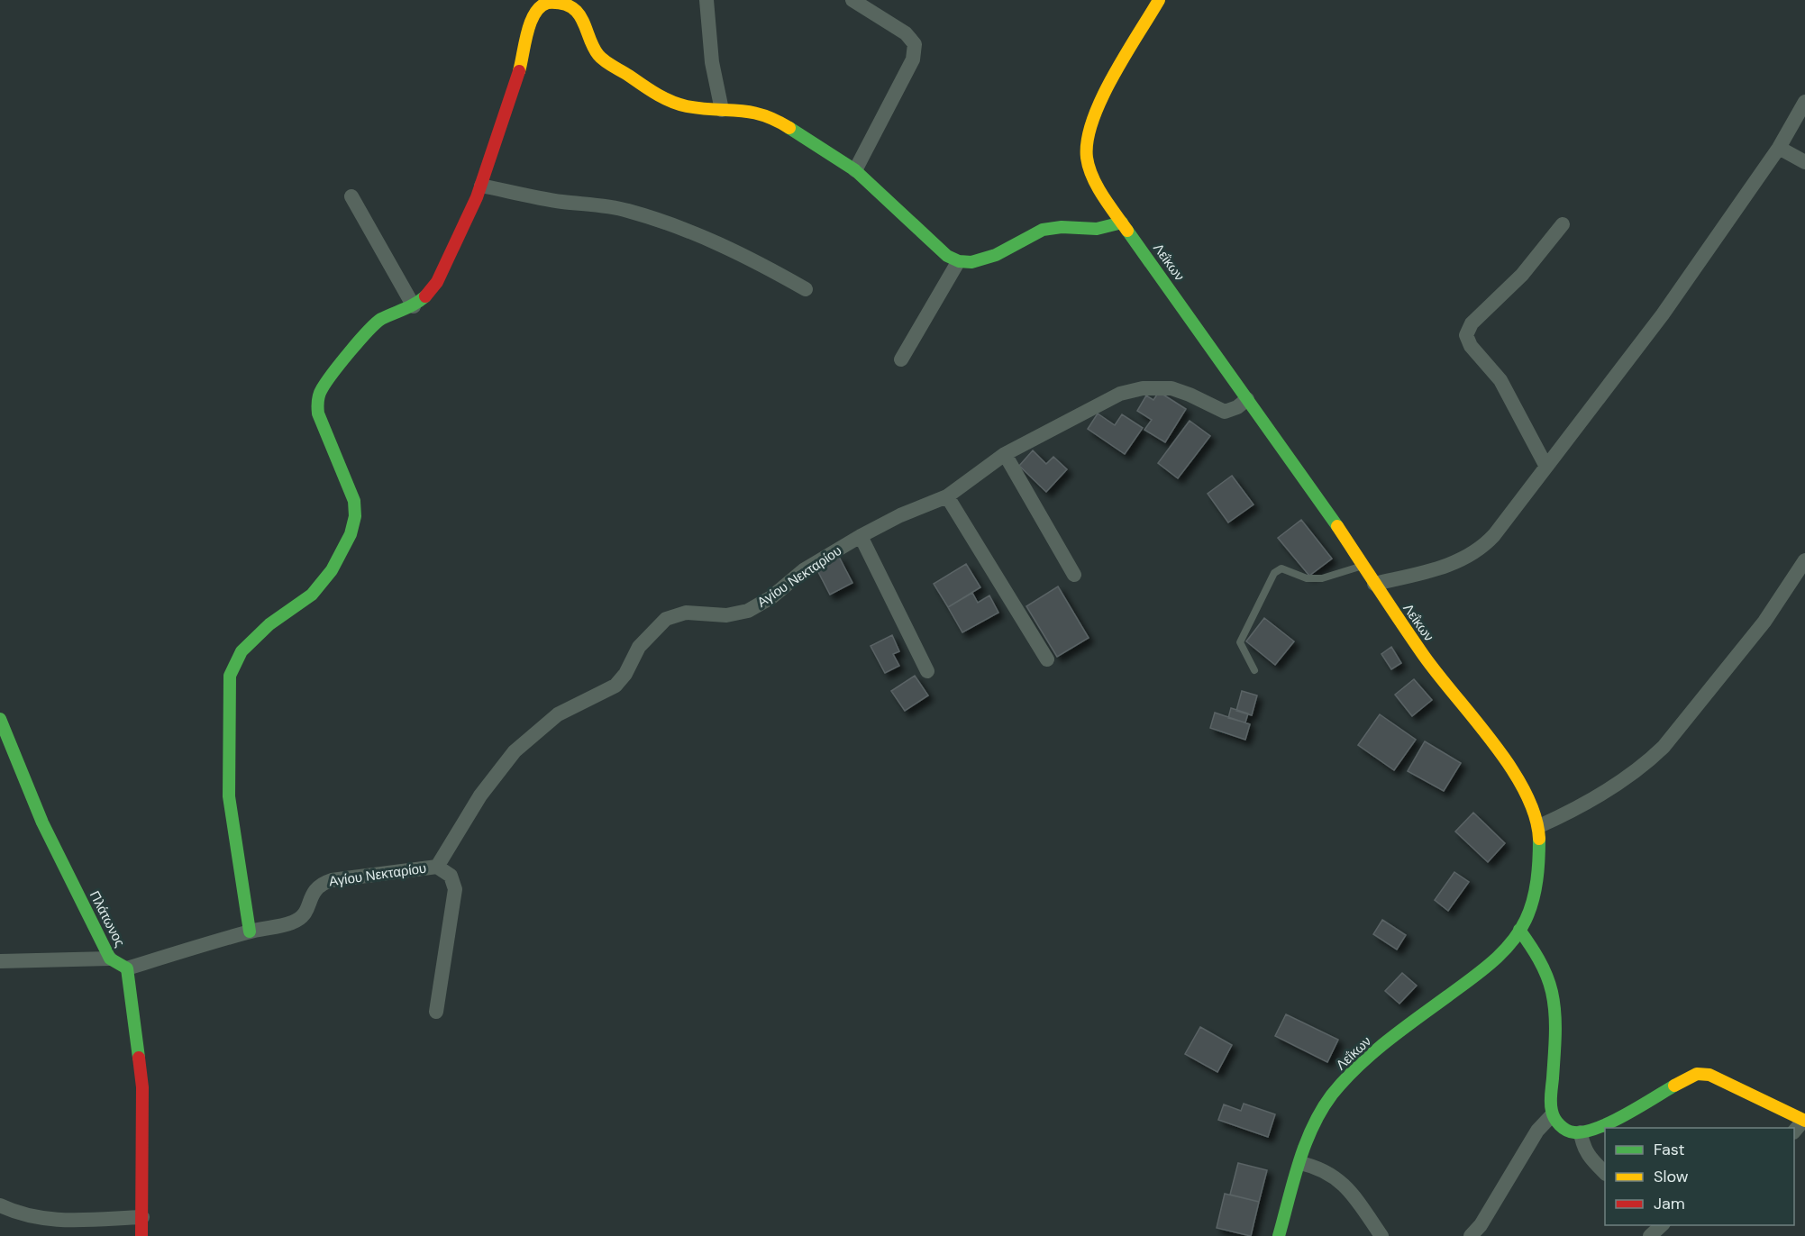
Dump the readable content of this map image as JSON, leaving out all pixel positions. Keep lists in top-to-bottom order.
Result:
{
  "streets": {
    "street": ["Λεΐκων", "Αγίου Νεκταρίου", "Πλάτωνος"]
  },
  "crossings": [
    ["Λεΐκων", "Αγίου Νεκταρίου"],
    ["Αγίου Νεκταρίου", "Πλάτωνος"]
  ],
  "legend": ["Fast", "Slow", "Jam"]
}
